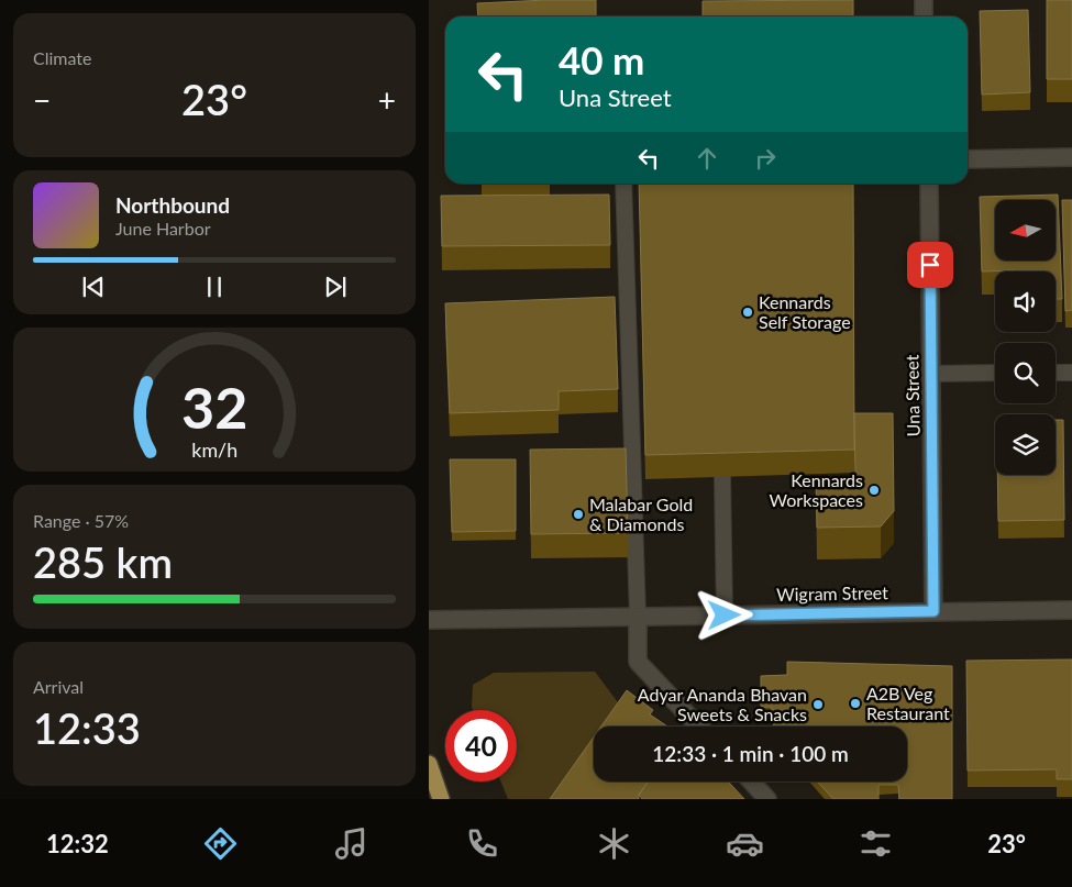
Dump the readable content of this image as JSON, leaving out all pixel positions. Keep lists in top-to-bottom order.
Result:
{
  "streets": {
    "street": ["Una Street", "Wigram Street"]
  },
  "crossings": [
    ["Una Street", "Wigram Street"]
  ],
  "places": [
    "Kennards Self Storage",
    "Kennards Workspaces",
    "Malabar Gold & Diamonds",
    "A2B Veg Restaurant",
    "Adyar Ananda Bhavan Sweets & Snacks"
  ],
  "north": "left",
  "page": {
    "tile": [
      "Climate",
      ["Range · 57%", "285 km"],
      ["Arrival", "12:33"]
    ],
    "turn": ["40 m", "Una Street"],
    "heat": ["−", "23°", "+"],
    "song": ["Northbound", "June Harbor"],
    "limit": "40",
    "trip": "12:33 · 1 min · 100 m",
    "tabs": ["12:32", "23°"],
    "gauge": ["32", "km/h"]
  }
}
